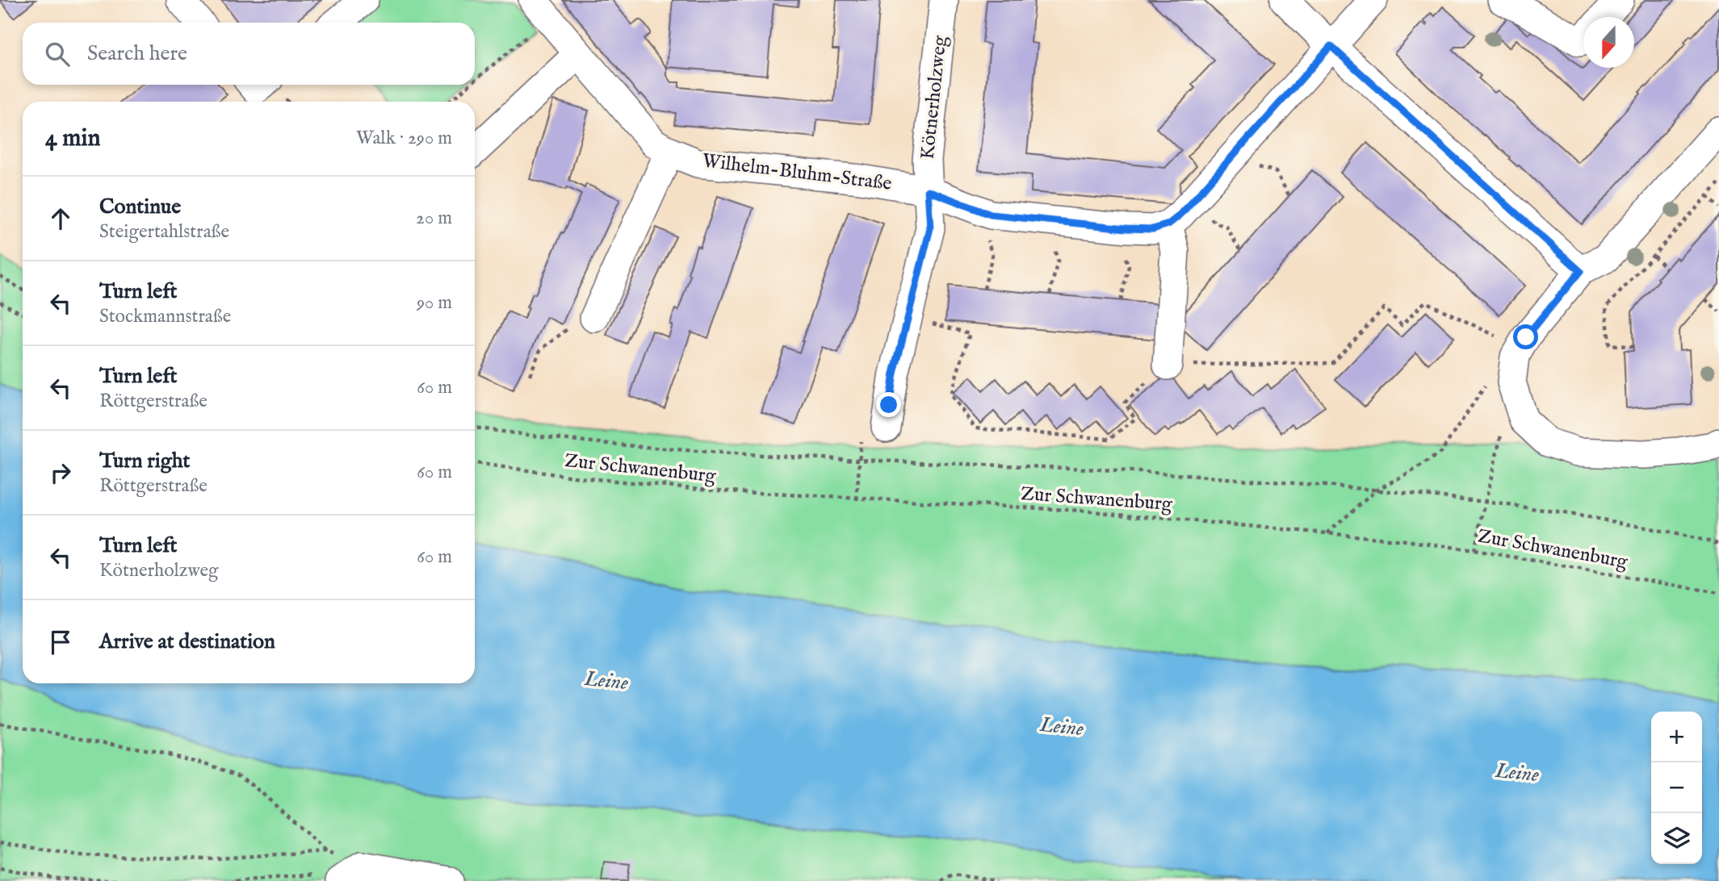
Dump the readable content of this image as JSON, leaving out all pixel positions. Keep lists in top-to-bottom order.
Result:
{
  "streets": {
    "street": ["Kötnerholzweg", "Wilhelm-Bluhm-Straße"],
    "path": ["Zur Schwanenburg"]
  },
  "crossings": [
    ["Kötnerholzweg", "Wilhelm-Bluhm-Straße"]
  ],
  "water": ["Leine"],
  "north": "bottom",
  "page": {
    "search": "Search here",
    "heading": ["4 min", "Walk · 290 m"],
    "list": [
      ["Continue", "Steigertahlstraße", "20 m"],
      ["Turn left", "Stockmannstraße", "90 m"],
      ["Turn left", "Röttgerstraße", "60 m"],
      ["Turn right", "Röttgerstraße", "60 m"],
      ["Turn left", "Kötnerholzweg", "60 m"],
      "Arrive at destination"
    ],
    "map_buttons": ["+", "−"]
  }
}
